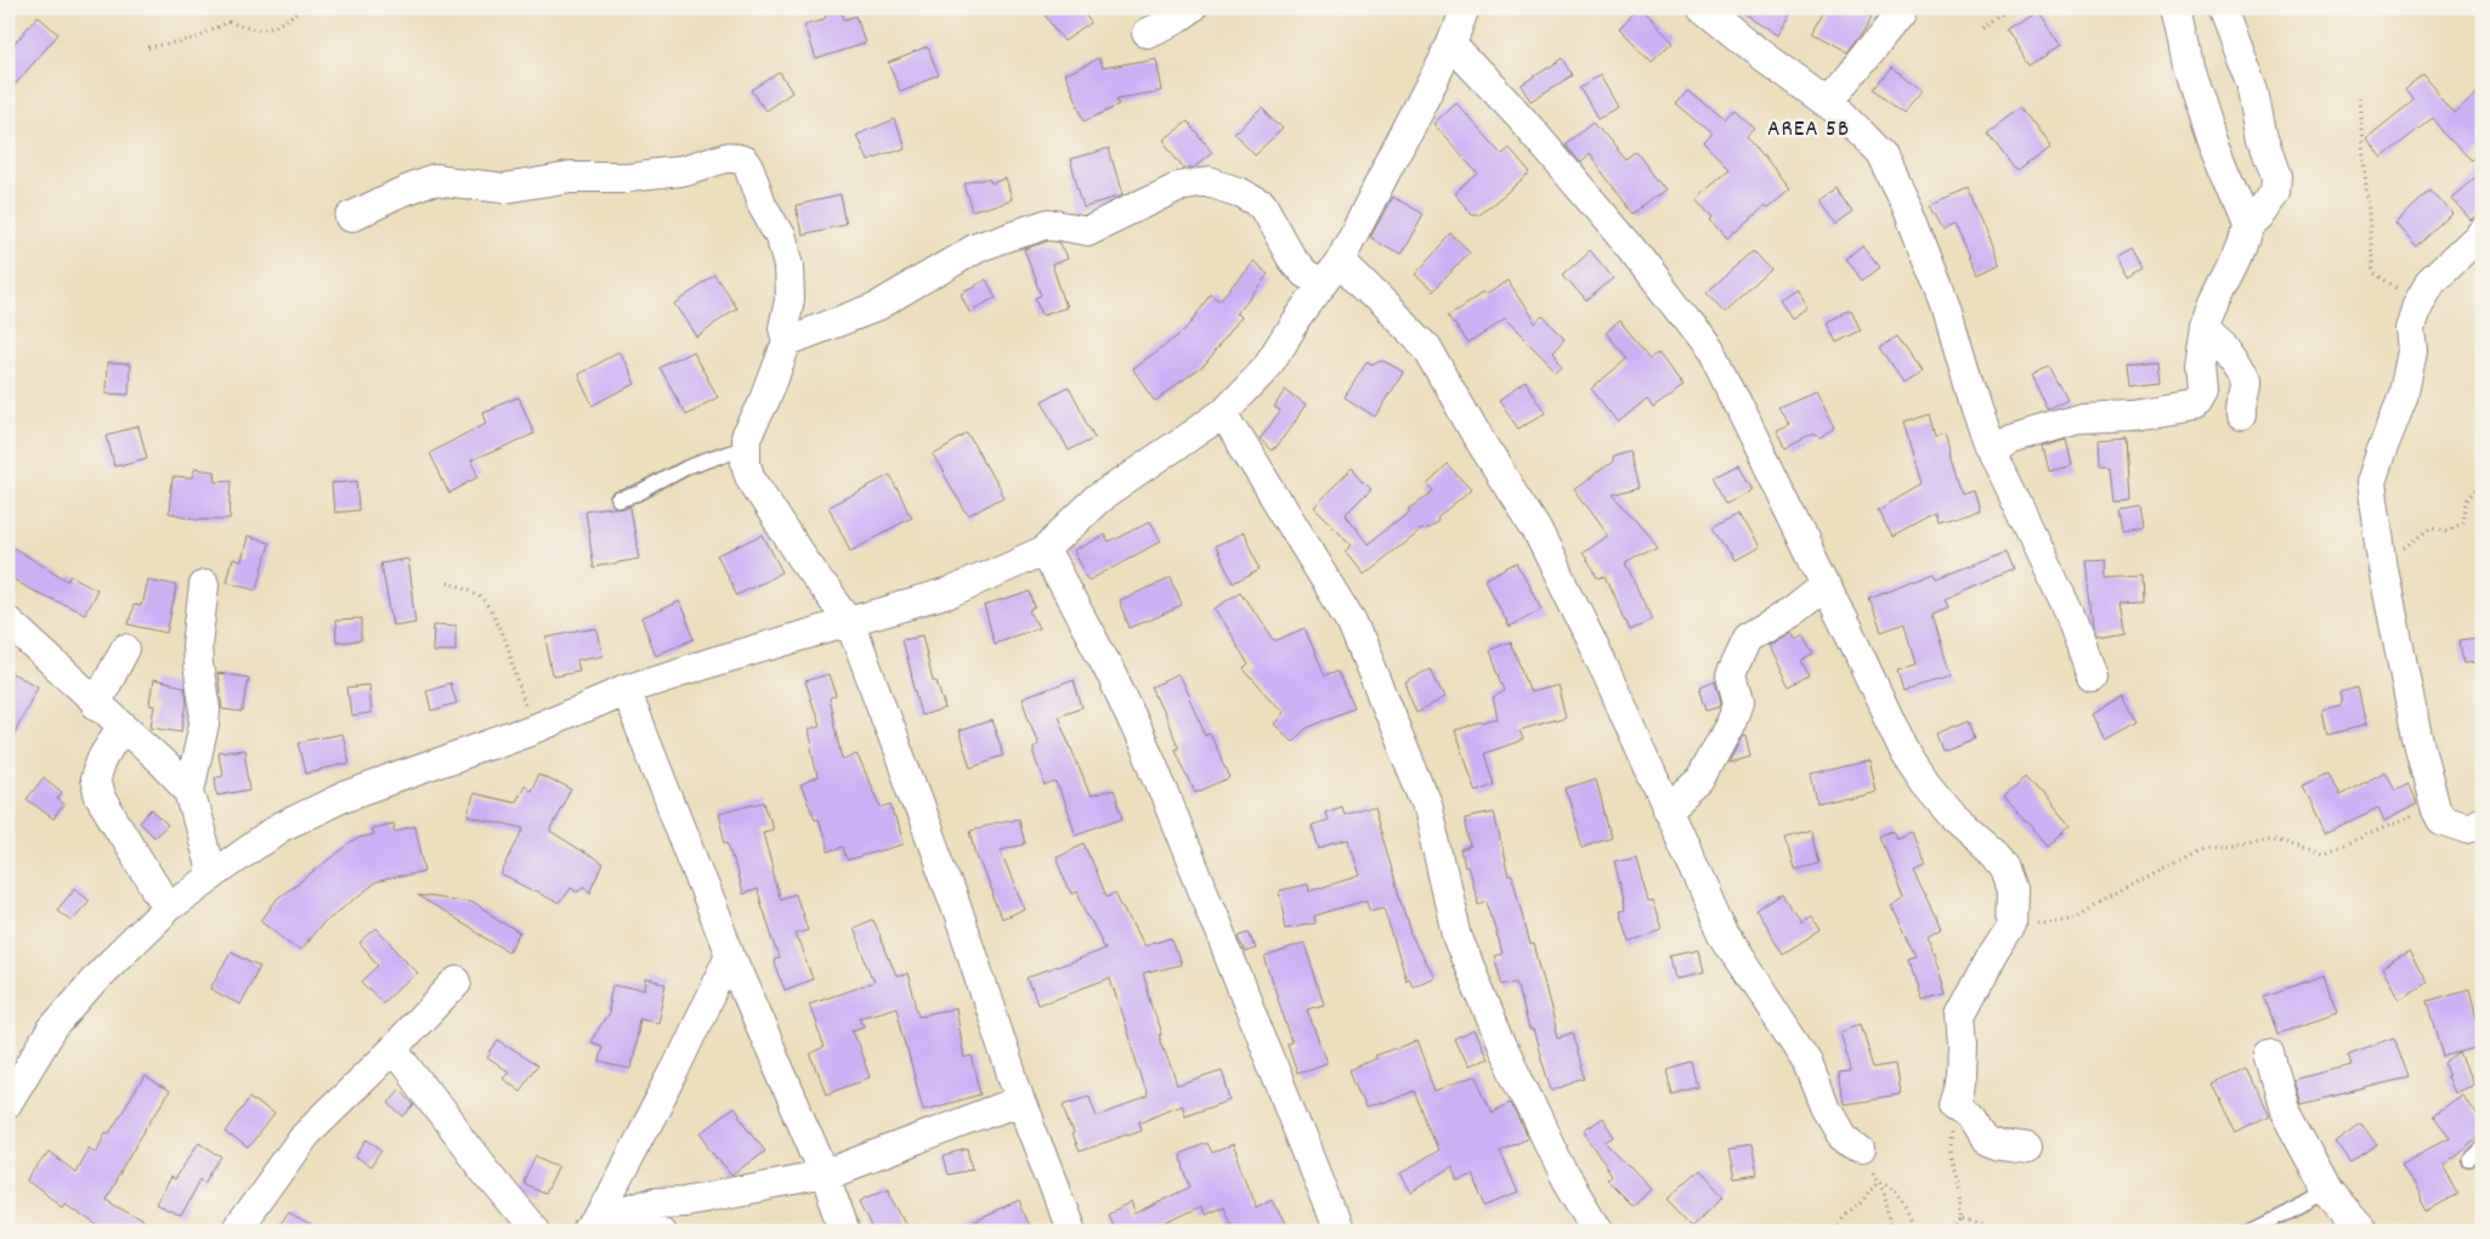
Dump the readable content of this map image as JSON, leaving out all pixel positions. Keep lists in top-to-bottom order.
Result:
{
  "districts": ["AREA 5B"]
}
